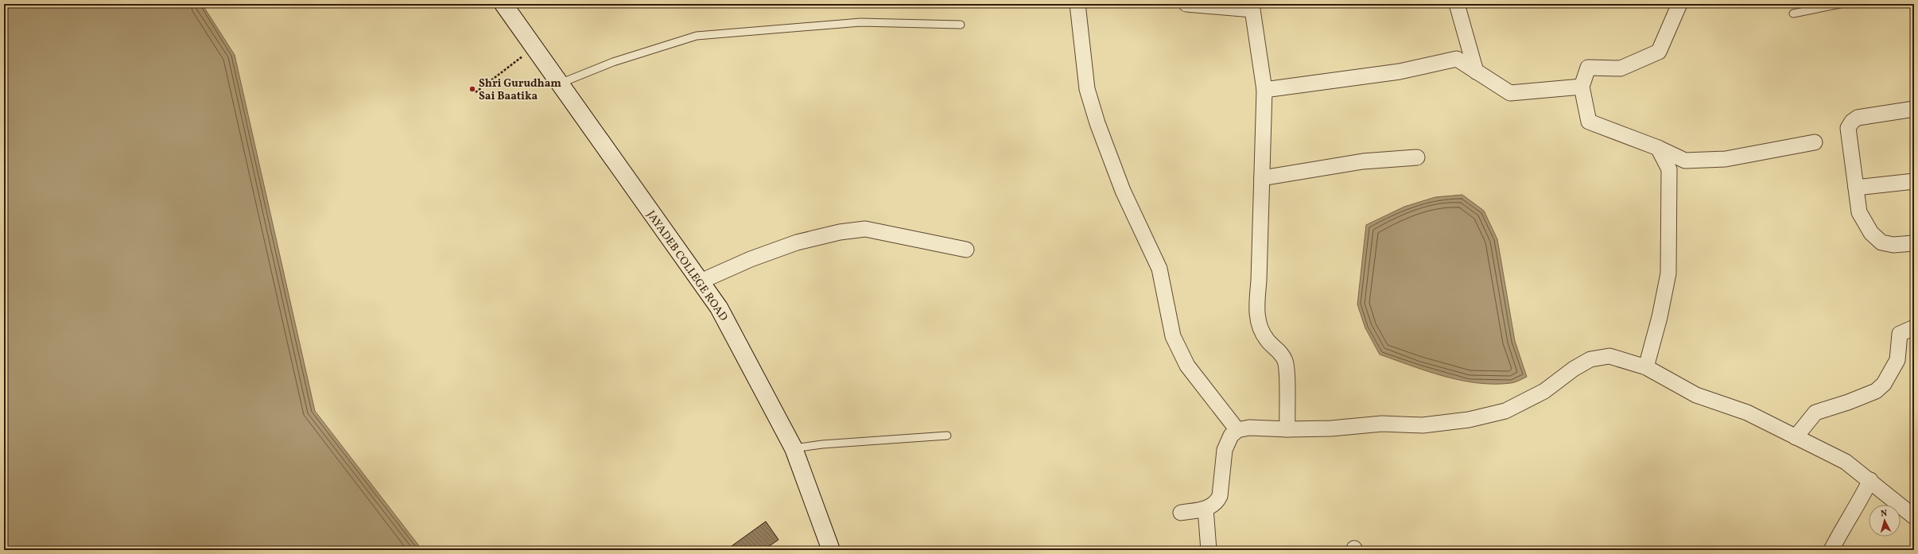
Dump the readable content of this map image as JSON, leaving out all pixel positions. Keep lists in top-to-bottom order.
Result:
{
  "streets": {
    "street": ["JAYADEB COLLEGE ROAD"]
  },
  "places": ["Shri Gurudham Sai Baatika"],
  "north": "top"
}
